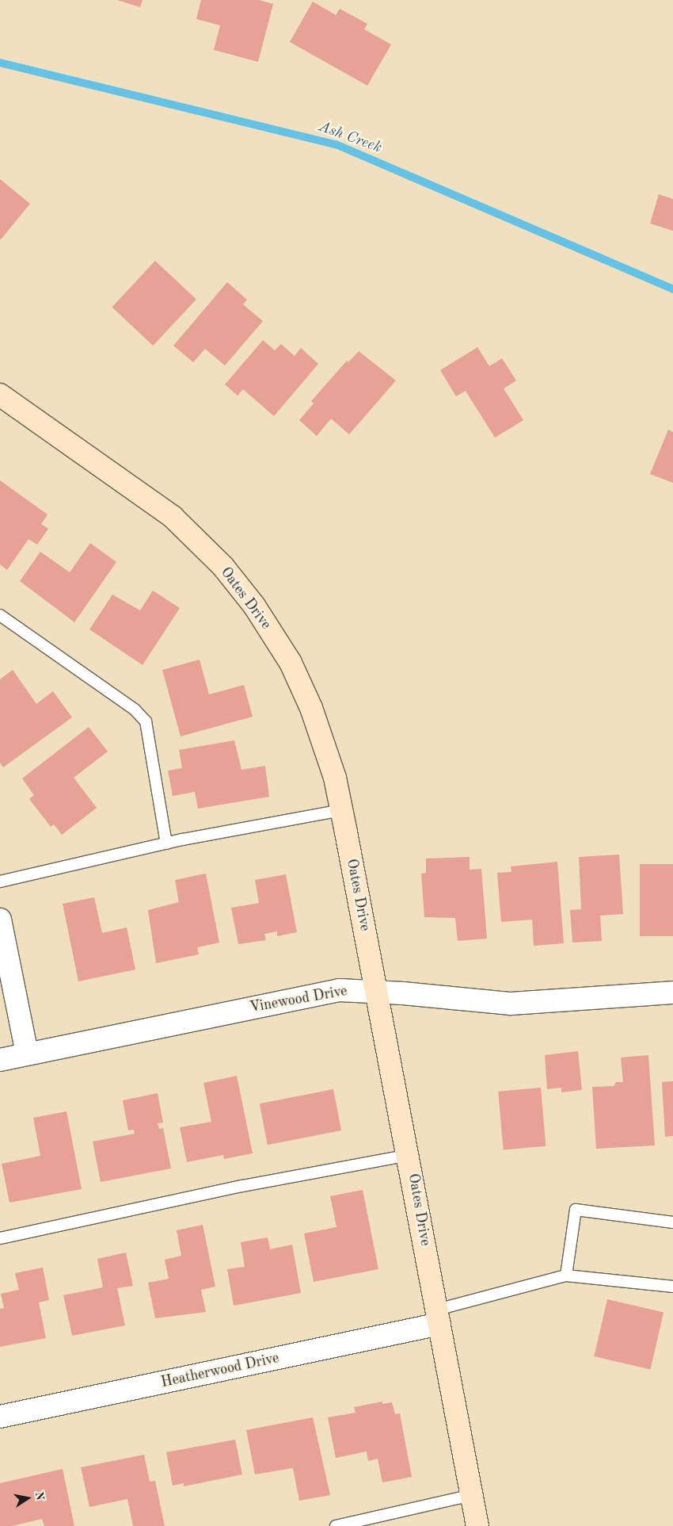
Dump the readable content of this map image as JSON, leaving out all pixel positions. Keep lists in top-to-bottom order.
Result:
{
  "streets": {
    "street": ["Oates Drive", "Vinewood Drive", "Heatherwood Drive"]
  },
  "crossings": [
    ["Oates Drive", "Vinewood Drive"],
    ["Oates Drive", "Heatherwood Drive"]
  ],
  "water": ["Ash Creek"],
  "north": "right"
}
